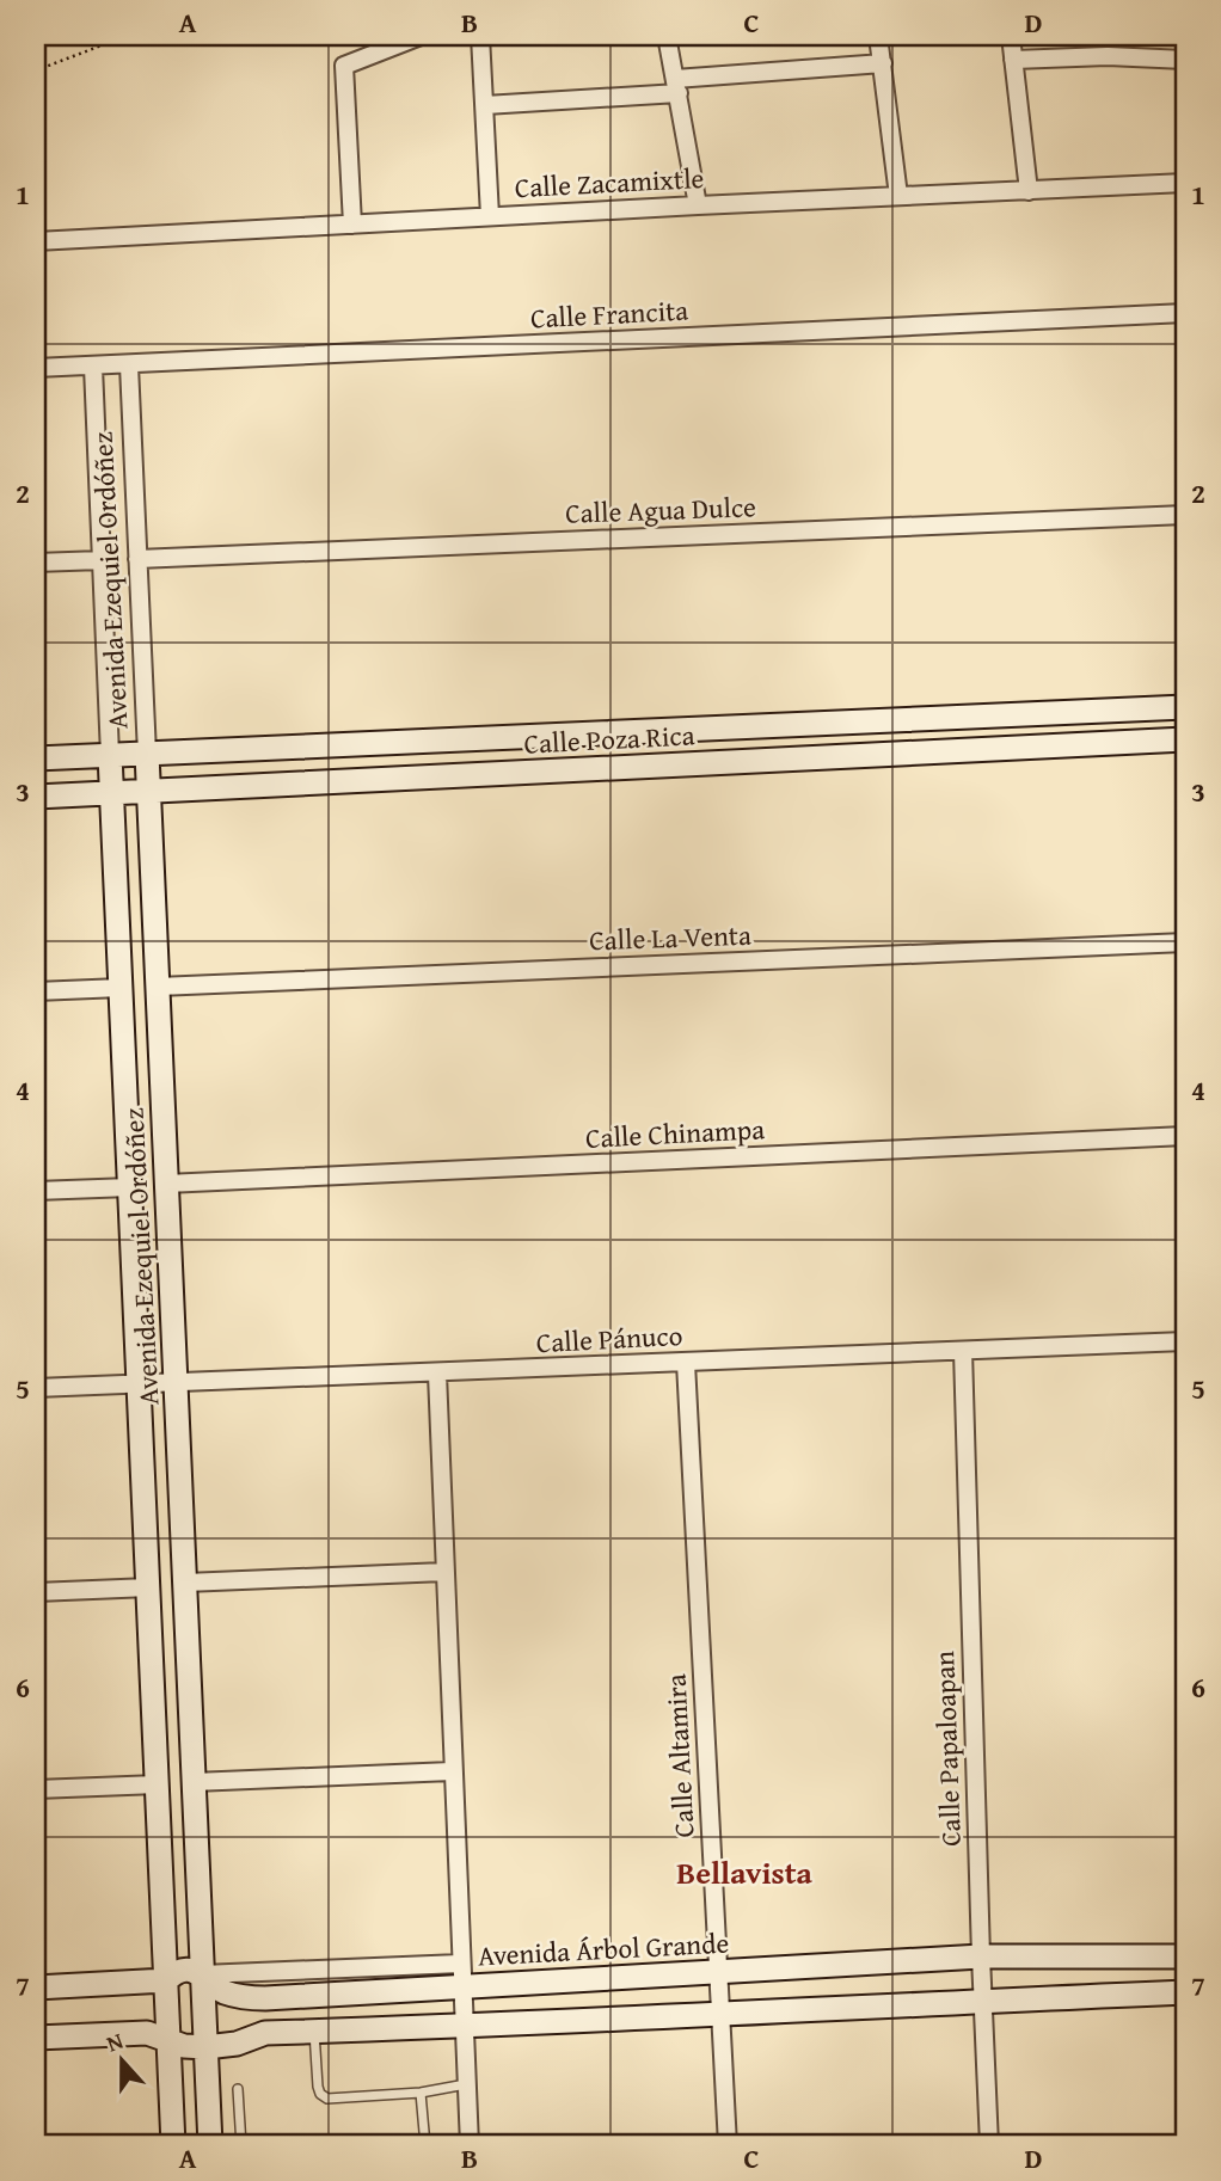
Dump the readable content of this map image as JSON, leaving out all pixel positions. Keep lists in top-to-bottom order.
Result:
{
  "streets": {
    "street": [
      "Calle Zacamixtle",
      "Calle Francita",
      "Calle Agua Dulce",
      "Avenida Ezequiel Ordóñez",
      "Calle Poza Rica",
      "Calle La Venta",
      "Calle Chinampa",
      "Calle Pánuco",
      "Calle Papaloapan",
      "Calle Altamira",
      "Avenida Árbol Grande"
    ]
  },
  "crossings": [
    ["Calle Francita", "Avenida Ezequiel Ordóñez"],
    ["Calle Agua Dulce", "Avenida Ezequiel Ordóñez"],
    ["Avenida Ezequiel Ordóñez", "Calle Poza Rica"],
    ["Avenida Ezequiel Ordóñez", "Calle La Venta"],
    ["Avenida Ezequiel Ordóñez", "Calle Chinampa"],
    ["Avenida Ezequiel Ordóñez", "Calle Pánuco"],
    ["Avenida Ezequiel Ordóñez", "Avenida Árbol Grande"],
    ["Calle Pánuco", "Calle Papaloapan"],
    ["Calle Pánuco", "Calle Altamira"],
    ["Calle Papaloapan", "Avenida Árbol Grande"],
    ["Calle Altamira", "Avenida Árbol Grande"]
  ],
  "districts": ["Bellavista"],
  "north": "top",
  "grid": {
    "columns": [
      "A",
      "B",
      "C",
      "D"
    ],
    "rows": [
      "1",
      "2",
      "3",
      "4",
      "5",
      "6",
      "7"
    ]
  }
}
